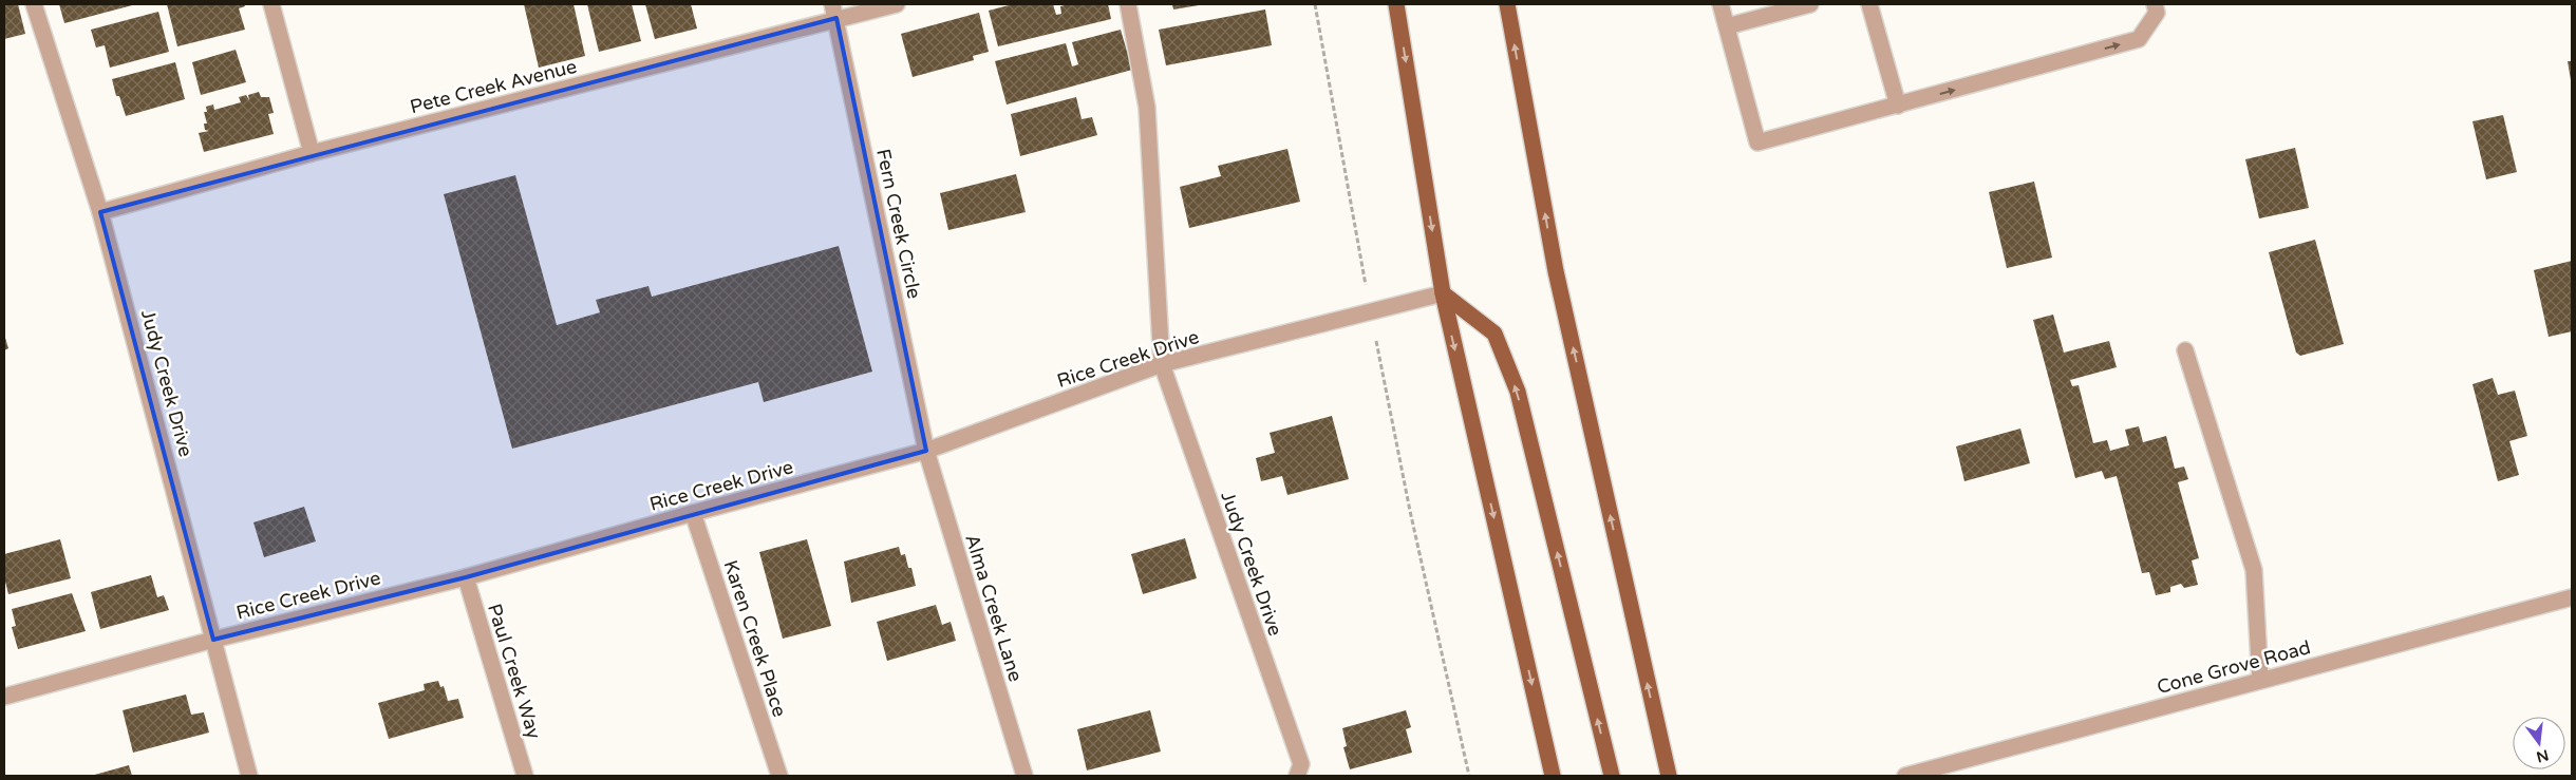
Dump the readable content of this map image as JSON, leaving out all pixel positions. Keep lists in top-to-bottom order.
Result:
{
  "streets": {
    "street": [
      "Pete Creek Avenue",
      "Fern Creek Circle",
      "Rice Creek Drive",
      "Judy Creek Drive",
      "Alma Creek Lane",
      "Karen Creek Place",
      "Cone Grove Road",
      "Paul Creek Way"
    ]
  },
  "crossings": [
    ["Pete Creek Avenue", "Fern Creek Circle"],
    ["Pete Creek Avenue", "Judy Creek Drive"],
    ["Fern Creek Circle", "Rice Creek Drive"],
    ["Fern Creek Circle", "Alma Creek Lane"],
    ["Rice Creek Drive", "Judy Creek Drive"],
    ["Rice Creek Drive", "Alma Creek Lane"],
    ["Rice Creek Drive", "Karen Creek Place"],
    ["Rice Creek Drive", "Paul Creek Way"]
  ],
  "north": "bottom"
}
